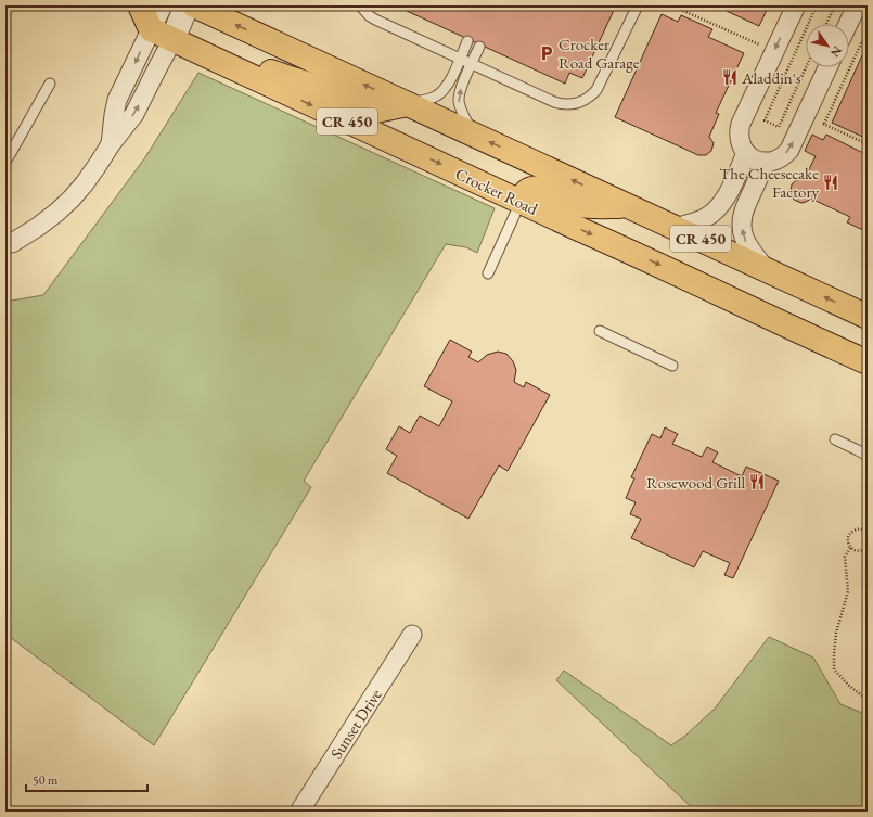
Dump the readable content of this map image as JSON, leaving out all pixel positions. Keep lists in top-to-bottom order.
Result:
{
  "streets": {
    "main road": ["CR 450", "Crocker Road"],
    "street": ["Sunset Drive"]
  },
  "places": {
    "parking": ["Crocker Road Garage"],
    "restaurant": ["Aladdin's", "The Cheesecake Factory", "Rosewood Grill"]
  },
  "scale_bar": "50 m",
  "north": "bottom right"
}
